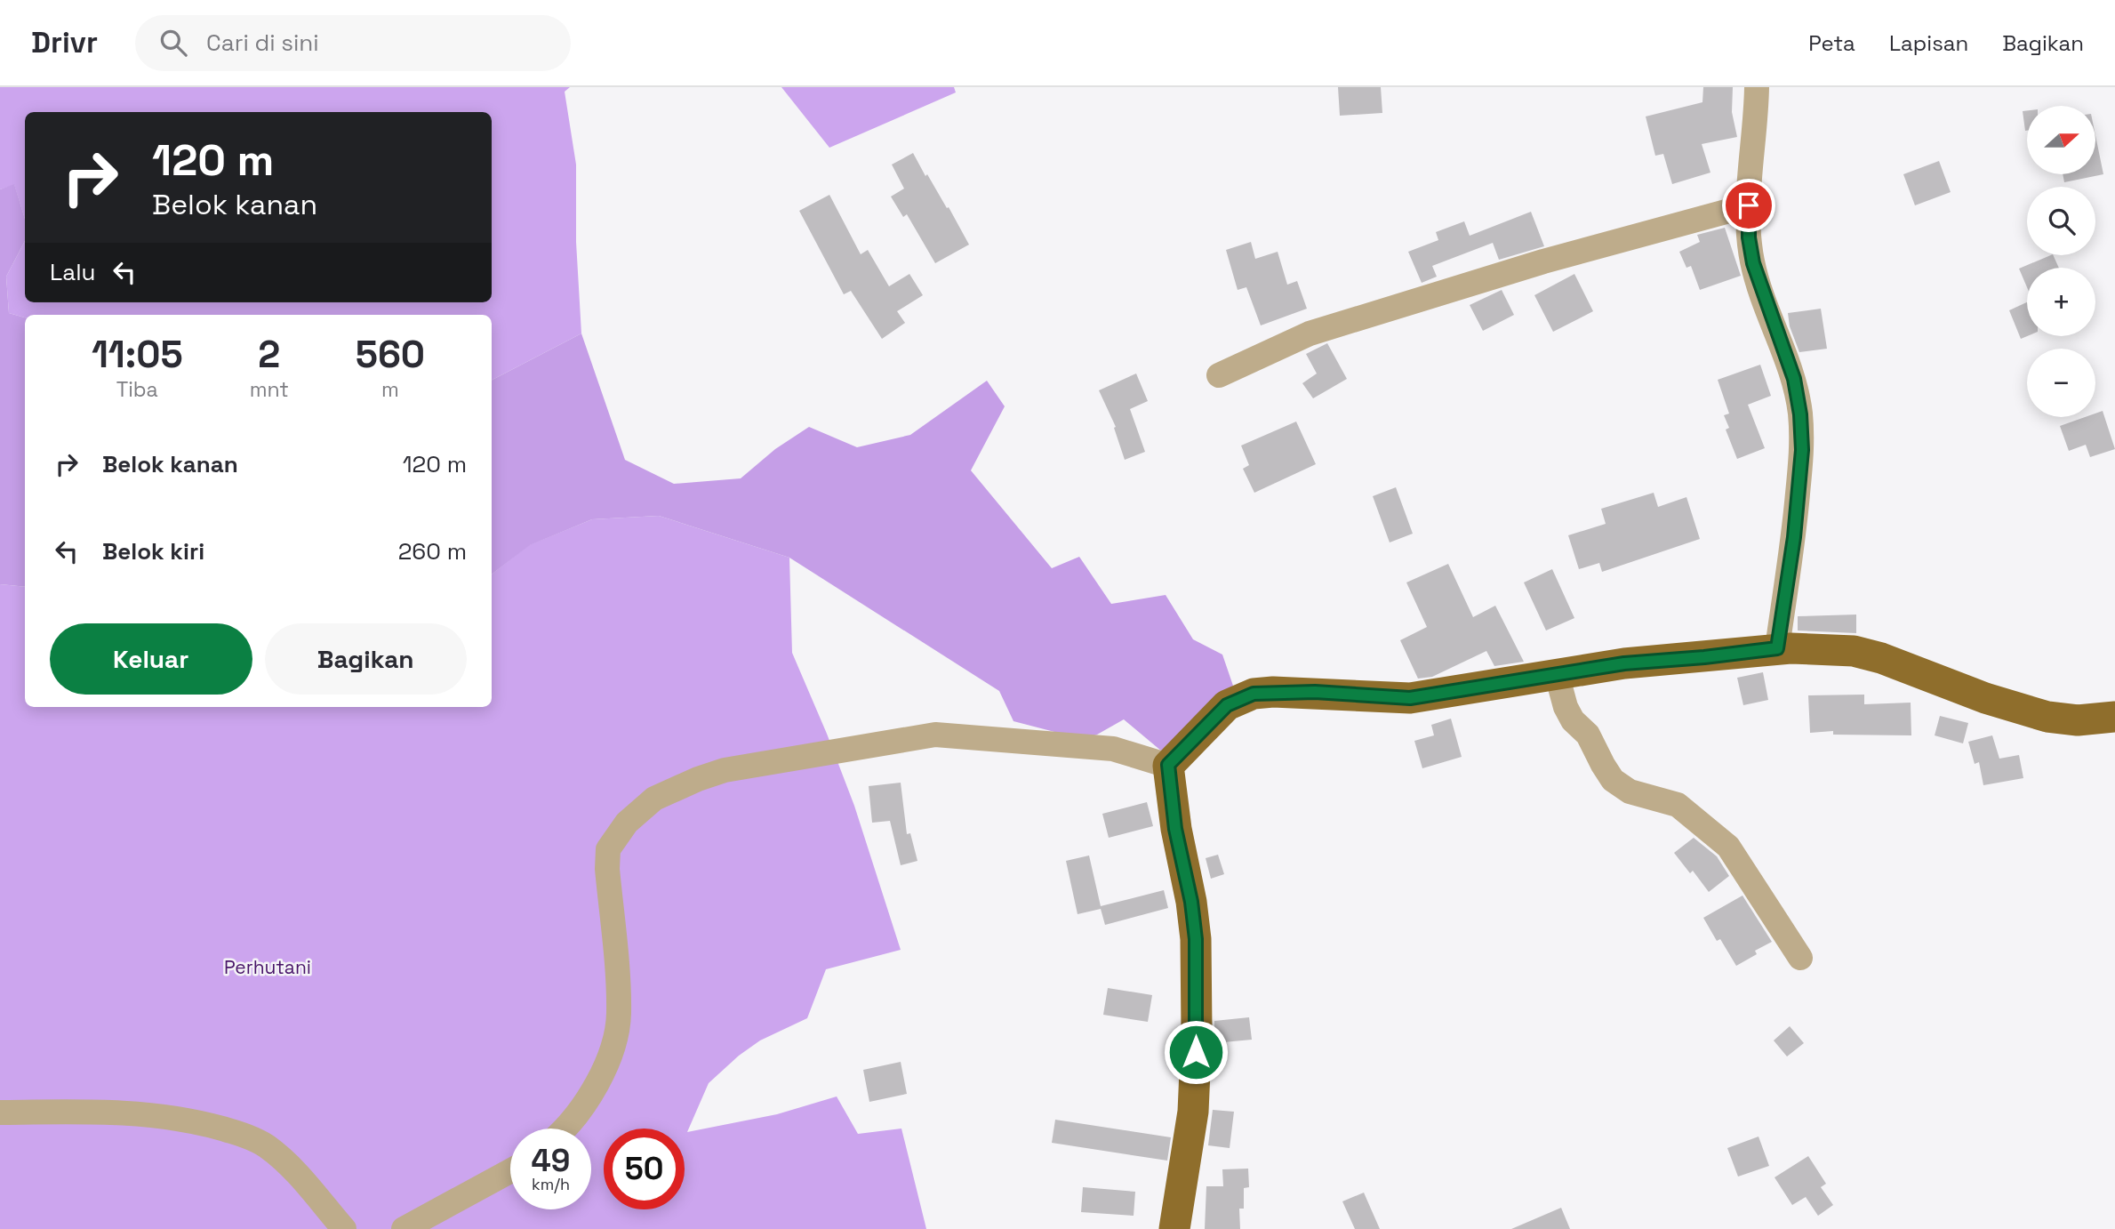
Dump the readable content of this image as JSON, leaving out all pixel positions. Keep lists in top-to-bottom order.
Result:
{
  "parks": ["Perhutani"],
  "north": "right",
  "page": {
    "header": "Drivr",
    "search": "Cari di sini",
    "nav": ["Peta", "Lapisan", "Bagikan"],
    "map_buttons": ["+", "−"],
    "turn": ["120 m", "Belok kanan"],
    "then": "Lalu",
    "eta": [
      "11:05",
      "Tiba",
      "2",
      "mnt",
      "560",
      "m"
    ],
    "list": [
      {
        "name": "Belok kanan",
        "value": "120 m"
      },
      {
        "name": "Belok kiri",
        "value": "260 m"
      }
    ],
    "buttons": ["Keluar", "Bagikan"],
    "speed": "49 km/h",
    "limit": "50"
  }
}
